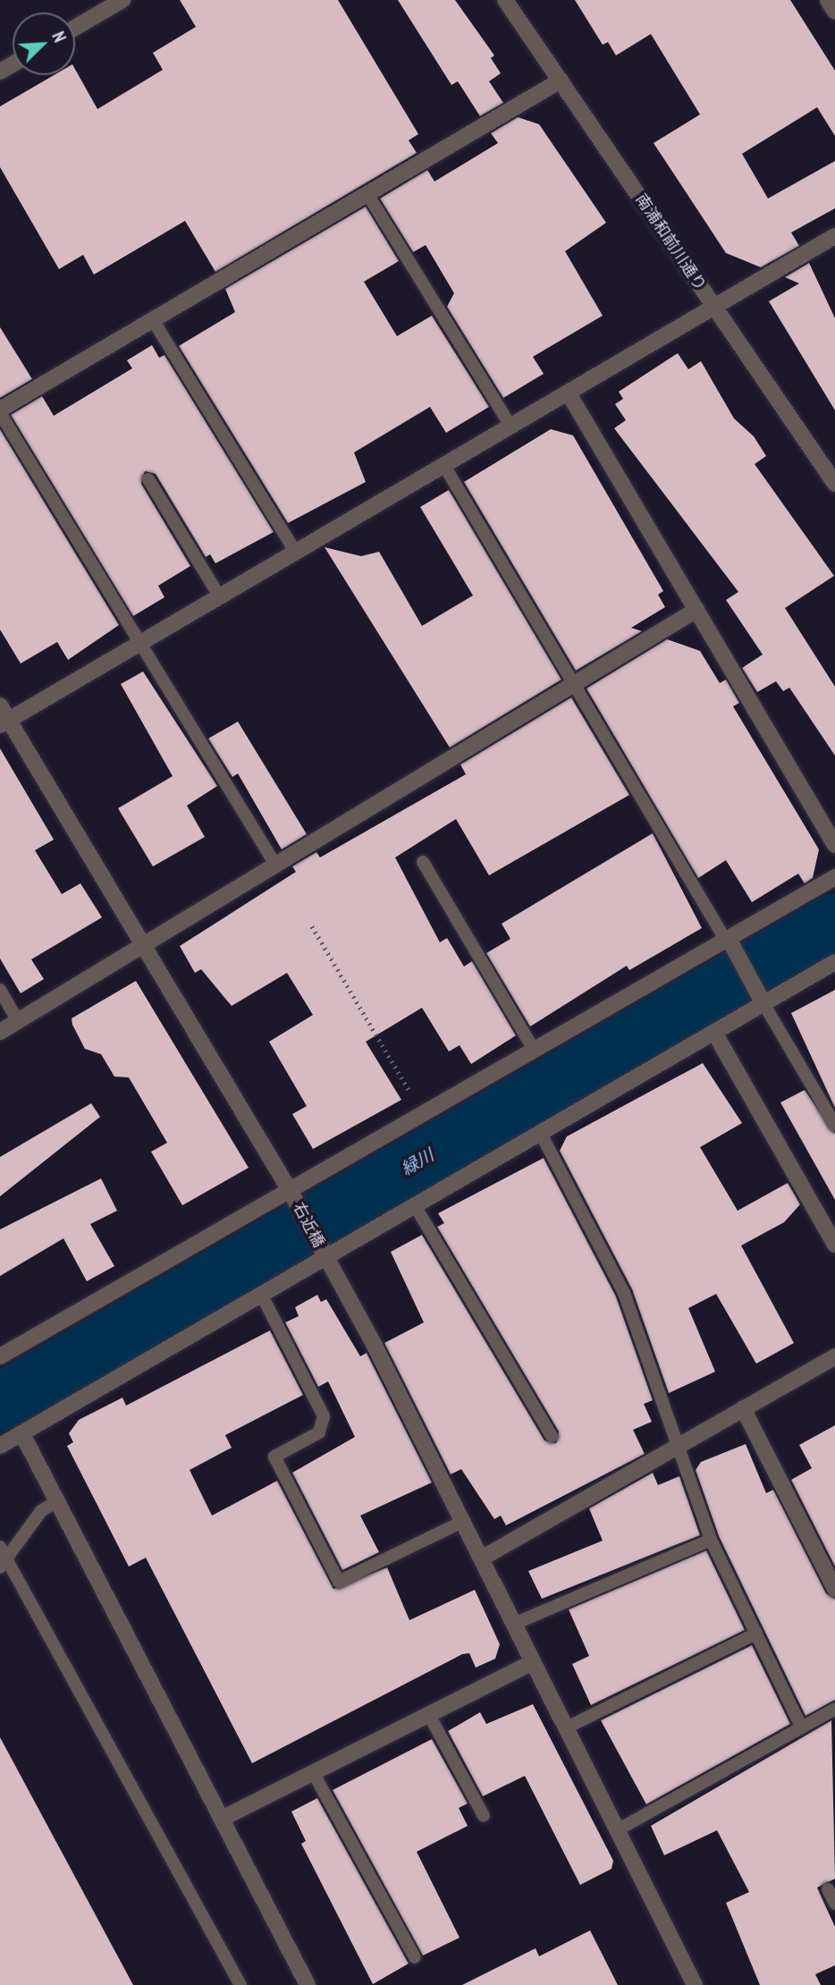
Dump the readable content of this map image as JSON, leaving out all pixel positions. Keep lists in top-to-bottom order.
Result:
{
  "streets": {
    "street": ["南浦和前川通り", "右近橋"]
  },
  "water": ["緑川"],
  "north": "top right"
}
